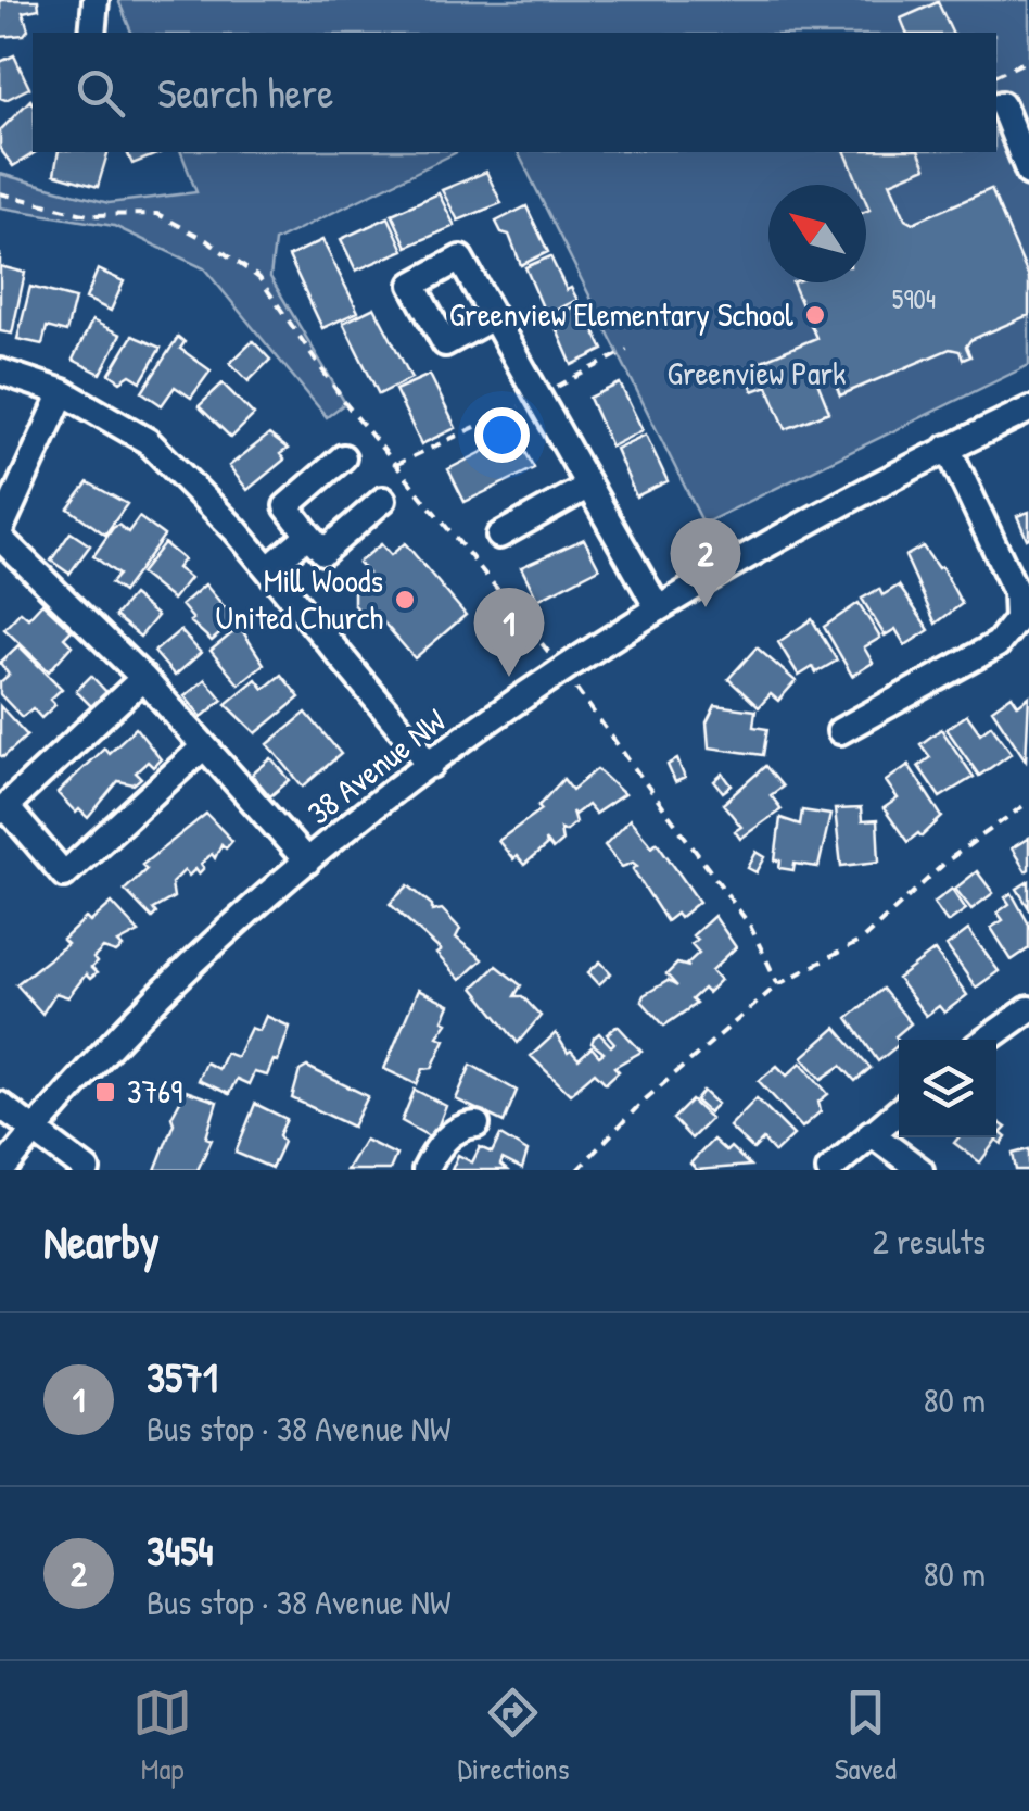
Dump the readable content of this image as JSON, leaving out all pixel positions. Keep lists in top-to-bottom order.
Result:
{
  "streets": {
    "street": ["38 Avenue NW"]
  },
  "parks": ["Greenview Park"],
  "places": {
    "other": ["Greenview Elementary School", "Mill Woods United Church"],
    "transit": ["3769"]
  },
  "house_numbers": ["5904"],
  "north": "top left",
  "page": {
    "search": "Search here",
    "pins": ["2", "1"],
    "heading": ["Nearby", "2 results"],
    "list": [
      {
        "mark": "1",
        "name": "3571",
        "note": "Bus stop · 38 Avenue NW",
        "value": "80 m"
      },
      {
        "mark": "2",
        "name": "3454",
        "note": "Bus stop · 38 Avenue NW",
        "value": "80 m"
      }
    ],
    "nav": ["Map", "Directions", "Saved"]
  }
}
